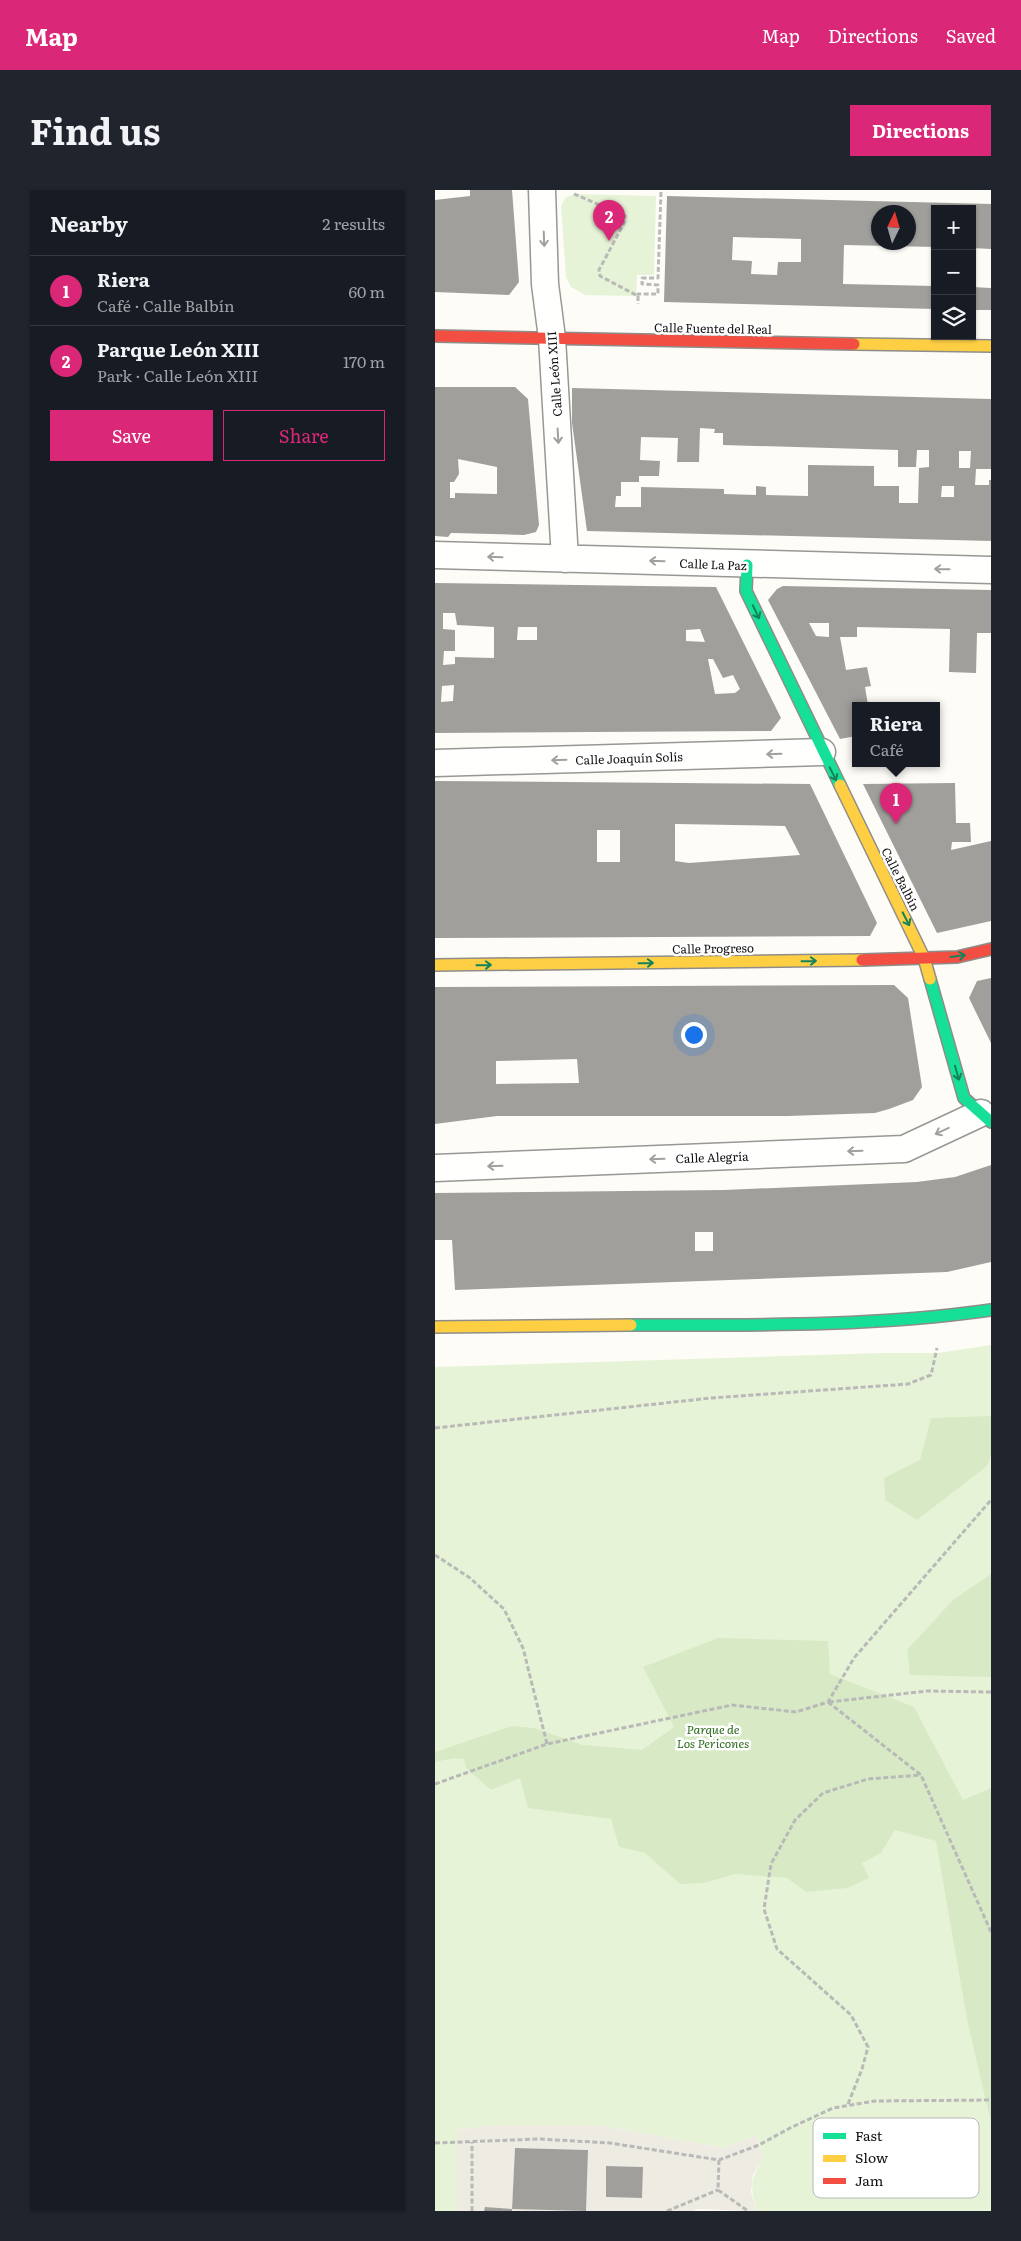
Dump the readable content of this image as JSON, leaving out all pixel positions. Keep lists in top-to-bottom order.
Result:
{
  "streets": {
    "street": [
      "Calle Fuente del Real",
      "Calle León XIII",
      "Calle La Paz",
      "Calle Joaquín Solís",
      "Calle Balbín",
      "Calle Progreso",
      "Calle Alegría"
    ]
  },
  "crossings": [
    ["Calle Fuente del Real", "Calle León XIII"],
    ["Calle León XIII", "Calle La Paz"],
    ["Calle La Paz", "Calle Balbín"],
    ["Calle Joaquín Solís", "Calle Balbín"],
    ["Calle Balbín", "Calle Progreso"],
    ["Calle Balbín", "Calle Alegría"]
  ],
  "one_way": [
    "Calle León XIII",
    "Calle La Paz",
    "Calle Joaquín Solís",
    "Calle Balbín",
    "Calle Progreso"
  ],
  "parks": ["Parque de Los Pericones"],
  "legend": ["Fast", "Slow", "Jam"],
  "north": "top",
  "page": {
    "header": "Map",
    "nav": ["Map", "Directions", "Saved"],
    "title": "Find us",
    "buttons": [
      "Directions",
      ["Save", "Share"]
    ],
    "heading": ["Nearby", "2 results"],
    "pins": ["2", "1"],
    "map_buttons": ["+", "−"],
    "list": [
      {
        "mark": "1",
        "name": "Riera",
        "note": "Café · Calle Balbín",
        "value": "60 m"
      },
      {
        "mark": "2",
        "name": "Parque León XIII",
        "note": "Park · Calle León XIII",
        "value": "170 m"
      }
    ],
    "popup": ["Riera", "Café"]
  }
}
